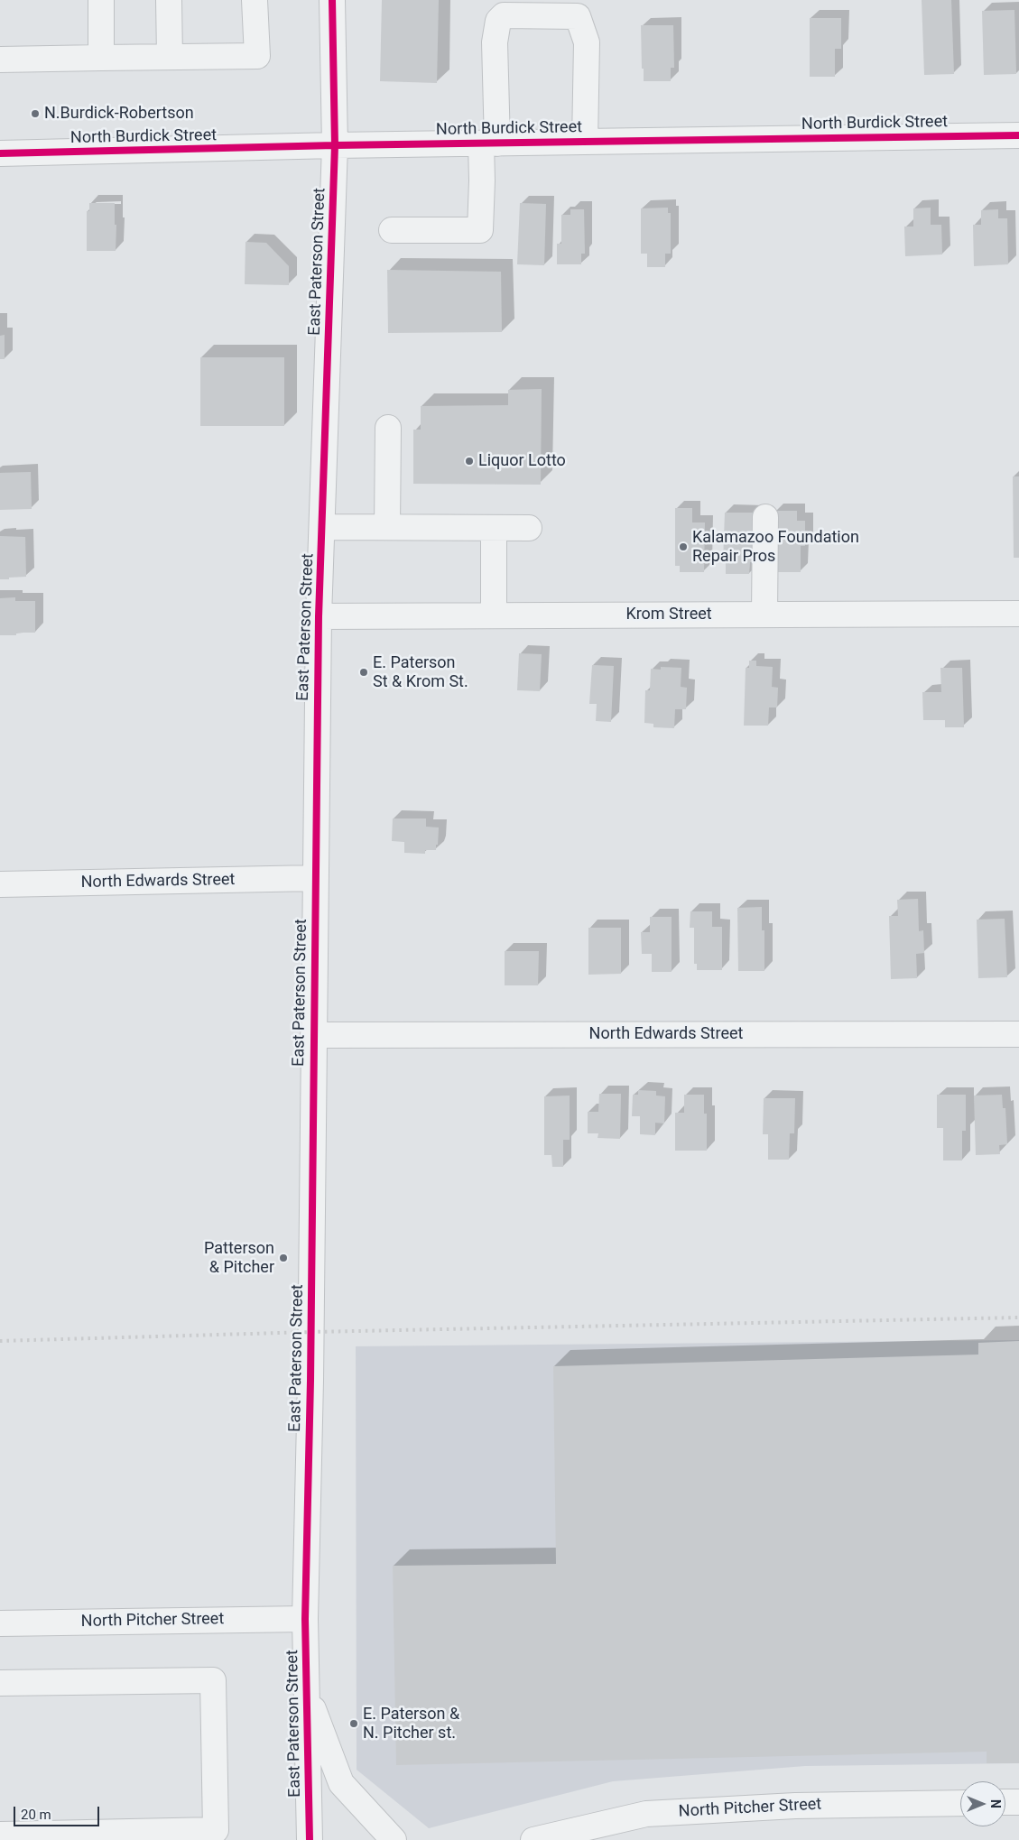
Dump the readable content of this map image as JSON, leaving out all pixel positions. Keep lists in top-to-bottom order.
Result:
{
  "streets": {
    "street": [
      "North Burdick Street",
      "East Paterson Street",
      "Krom Street",
      "North Edwards Street",
      "North Pitcher Street"
    ]
  },
  "crossings": [
    ["North Burdick Street", "East Paterson Street"],
    ["East Paterson Street", "Krom Street"],
    ["East Paterson Street", "North Edwards Street"],
    ["East Paterson Street", "North Pitcher Street"]
  ],
  "places": [
    "N.Burdick-Robertson",
    "Liquor Lotto",
    "Kalamazoo Foundation Repair Pros",
    "E. Paterson St & Krom St.",
    "Patterson & Pitcher",
    "E. Paterson & N. Pitcher st."
  ],
  "scale_bar": "20 m",
  "north": "right"
}
